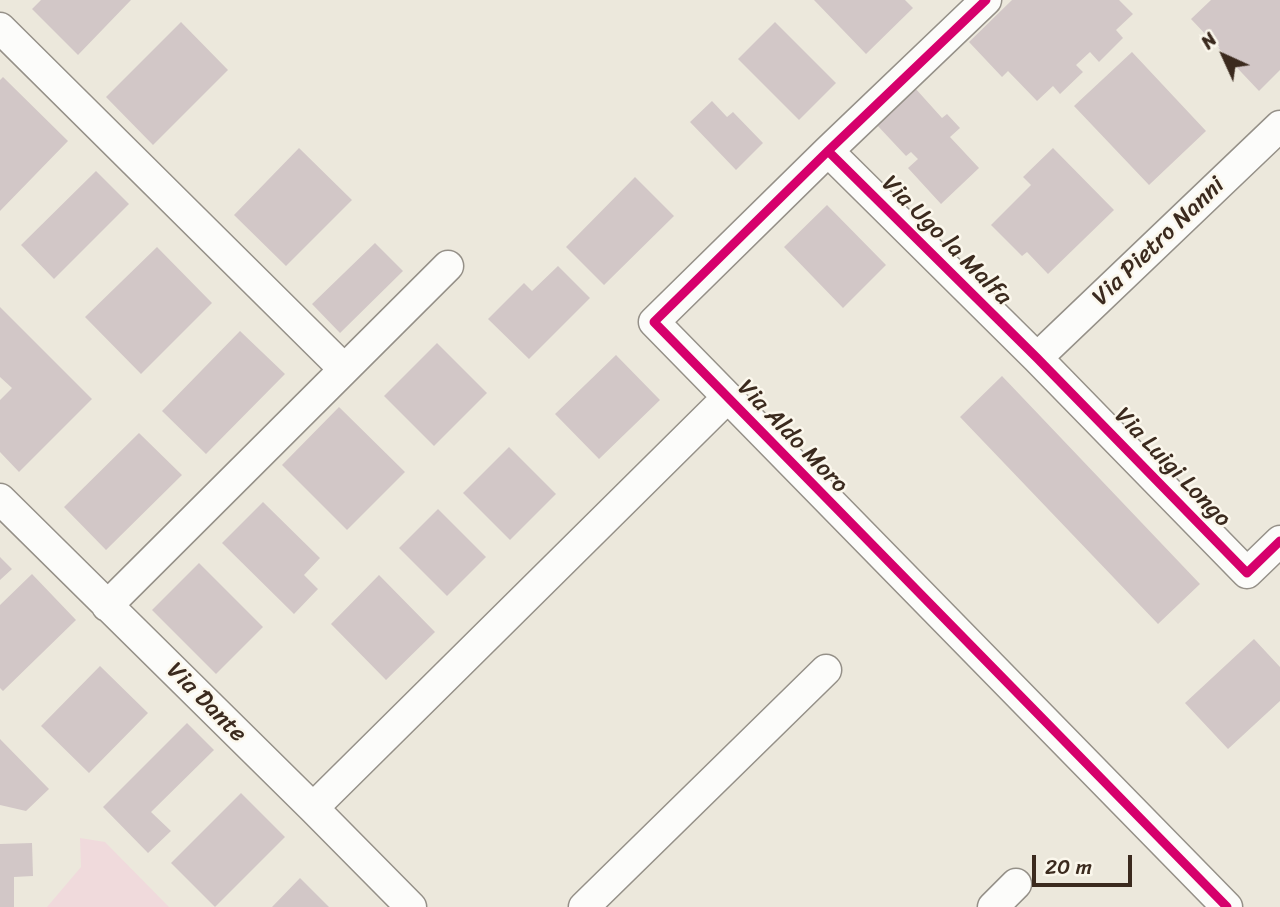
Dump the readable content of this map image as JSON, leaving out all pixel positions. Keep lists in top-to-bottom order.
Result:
{
  "streets": {
    "street": [
      "Via Ugo la Malfa",
      "Via Pietro Nanni",
      "Via Aldo Moro",
      "Via Luigi Longo",
      "Via Dante"
    ]
  },
  "crossings": [
    ["Via Ugo la Malfa", "Via Pietro Nanni"],
    ["Via Ugo la Malfa", "Via Aldo Moro"],
    ["Via Ugo la Malfa", "Via Luigi Longo"],
    ["Via Pietro Nanni", "Via Luigi Longo"]
  ],
  "scale_bar": "20 m",
  "north": "top left"
}
